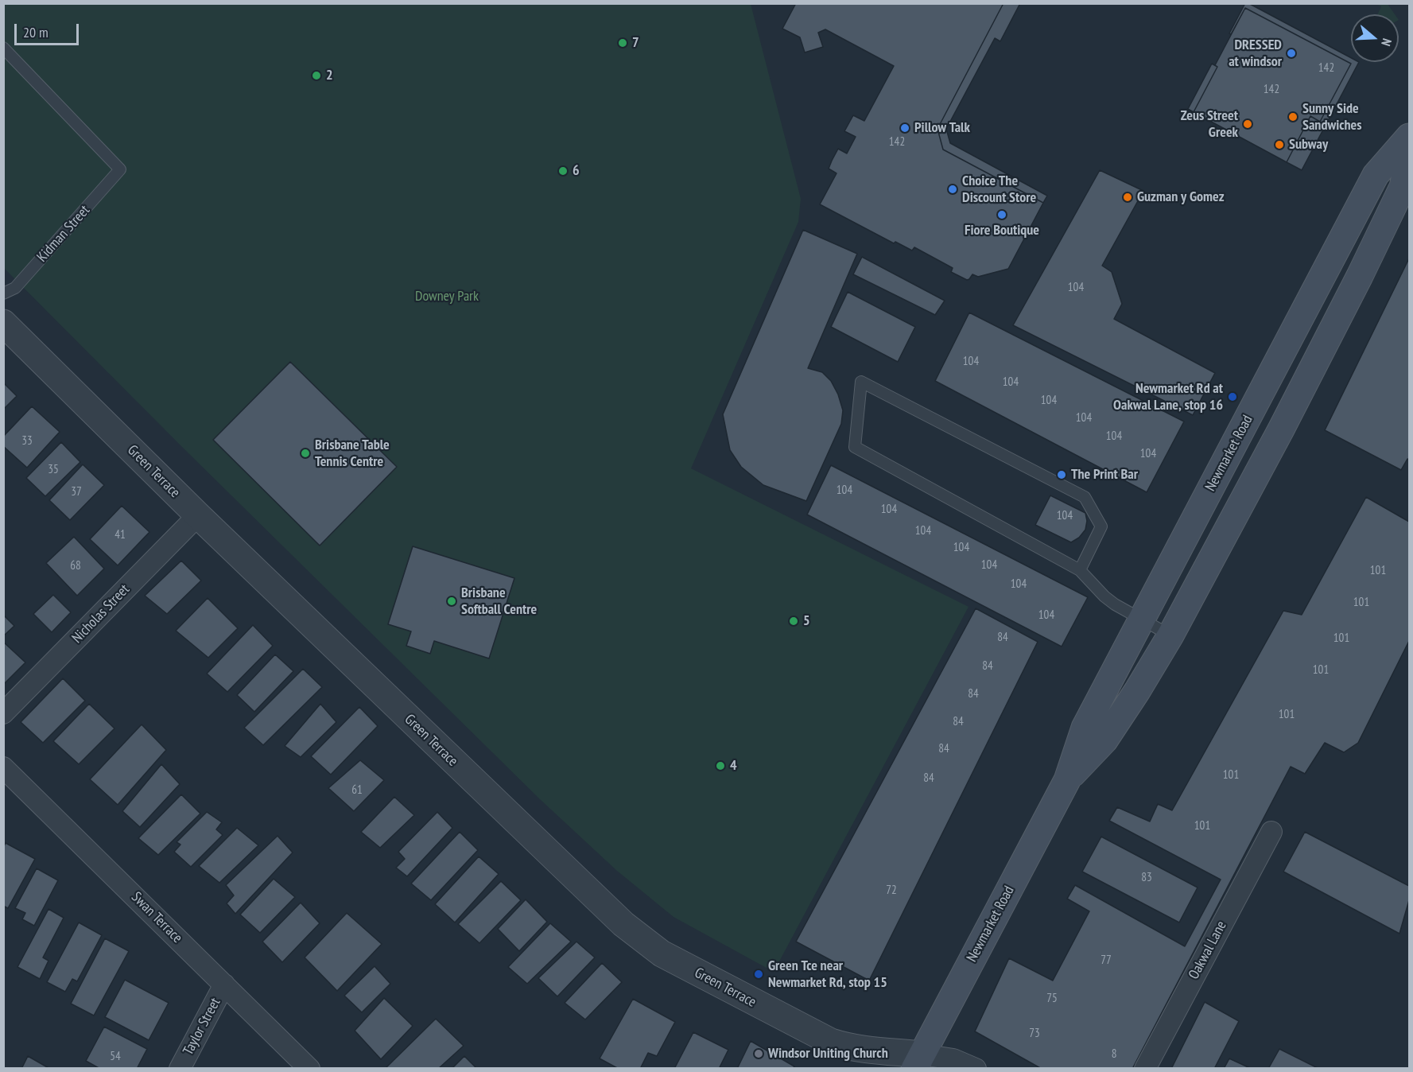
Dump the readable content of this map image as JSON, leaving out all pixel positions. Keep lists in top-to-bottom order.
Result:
{
  "streets": {
    "main road": ["Newmarket Road"],
    "street": [
      "Green Terrace",
      "Nicholas Street",
      "Swan Terrace",
      "Oakwal Lane",
      "Taylor Street"
    ],
    "lane": ["Kidman Street"]
  },
  "crossings": [
    ["Newmarket Road", "Green Terrace"],
    ["Green Terrace", "Nicholas Street"],
    ["Swan Terrace", "Taylor Street"]
  ],
  "parks": ["Downey Park"],
  "places": [
    "7",
    "DRESSED at windsor",
    "2",
    "Sunny Side Sandwiches",
    "Zeus Street Greek",
    "Pillow Talk",
    "Subway",
    "6",
    "Choice The Discount Store",
    "Guzman y Gomez",
    "Fiore Boutique",
    "Newmarket Rd at Oakwal Lane, stop 16",
    "Brisbane Table Tennis Centre",
    "The Print Bar",
    "Brisbane Softball Centre",
    "5",
    "4",
    "Green Tce near Newmarket Rd, stop 15",
    "Windsor Uniting Church"
  ],
  "house_numbers": [
    "142",
    "142",
    "142",
    "104",
    "104",
    "104",
    "104",
    "104",
    "104",
    "33",
    "104",
    "35",
    "104",
    "37",
    "104",
    "104",
    "104",
    "41",
    "104",
    "104",
    "68",
    "101",
    "104",
    "101",
    "104",
    "84",
    "101",
    "84",
    "101",
    "84",
    "101",
    "84",
    "84",
    "101",
    "84",
    "61",
    "101",
    "83",
    "72",
    "77",
    "75",
    "73",
    "8",
    "54"
  ],
  "scale_bar": "20 m",
  "north": "right"
}
